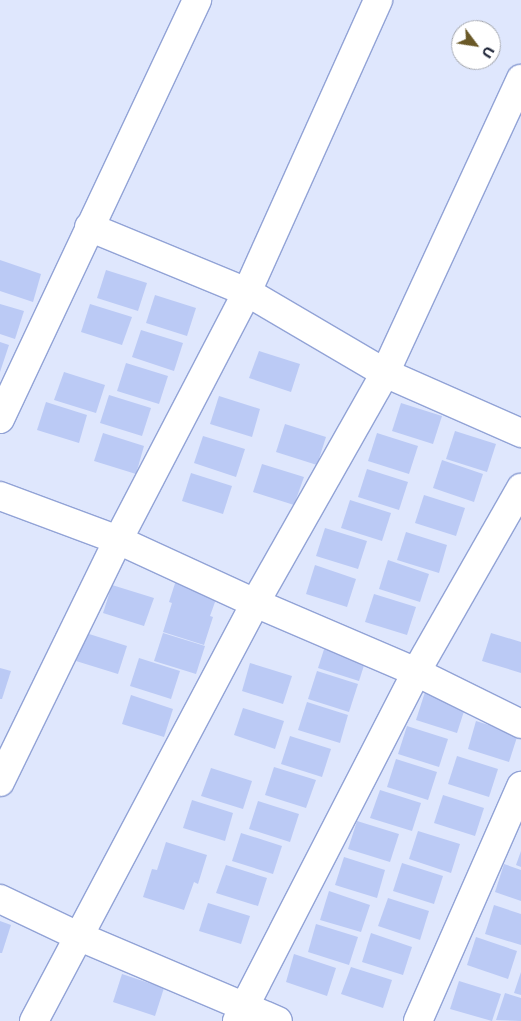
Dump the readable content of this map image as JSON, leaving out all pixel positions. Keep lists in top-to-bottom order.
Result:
{
  "north": "bottom right"
}
